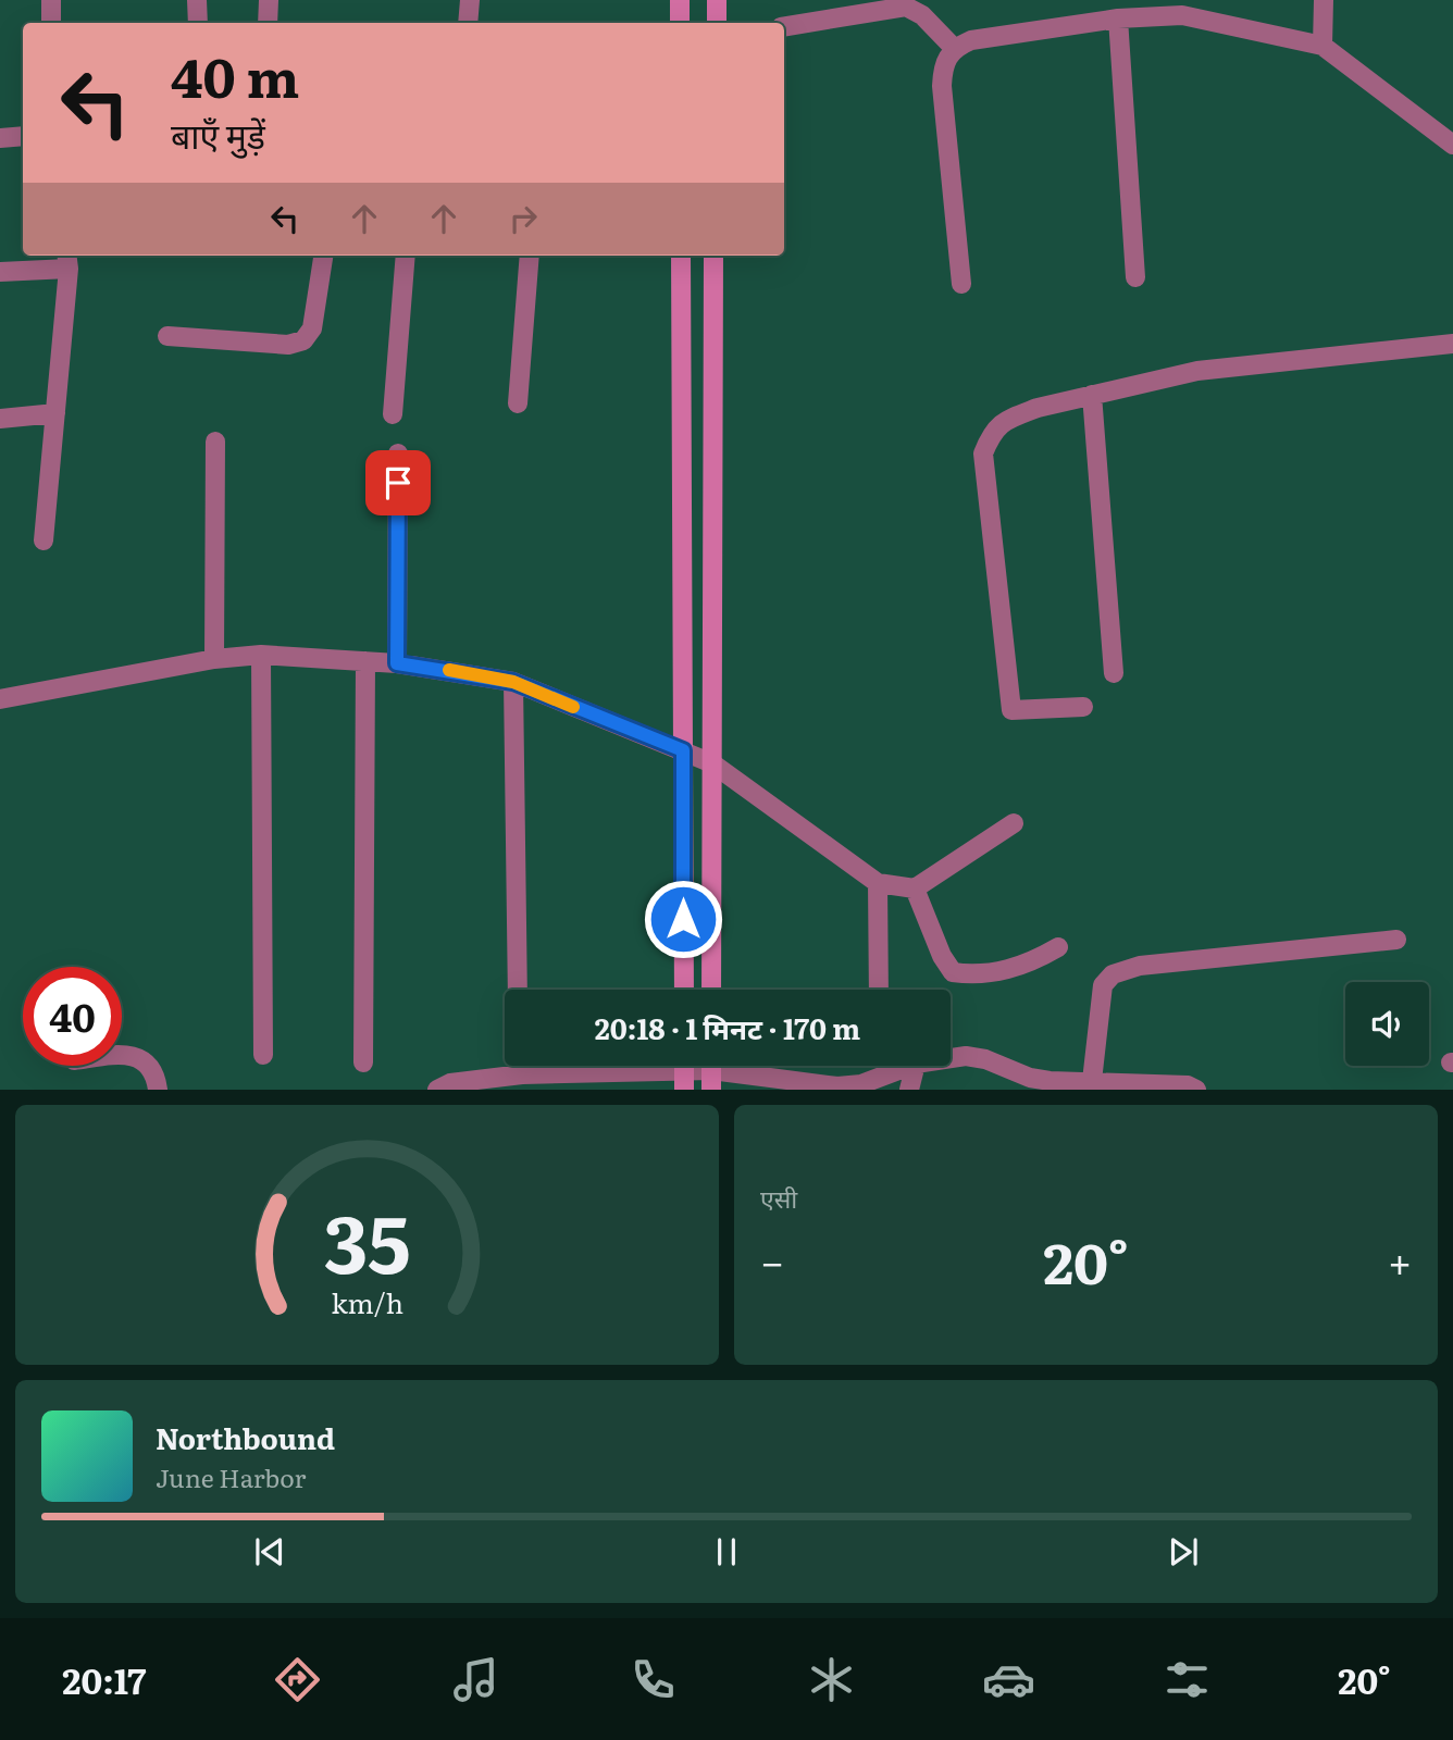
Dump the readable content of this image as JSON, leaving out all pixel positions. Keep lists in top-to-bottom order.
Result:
{
  "page": {
    "turn": ["40 m", "बाएँ मुड़ें"],
    "limit": "40",
    "trip": "20:18 · 1 मिनट · 170 m",
    "tile": "एसी",
    "heat": ["−", "20°", "+"],
    "song": ["Northbound", "June Harbor"],
    "tabs": ["20:17", "20°"],
    "gauge": ["35", "km/h"]
  }
}
